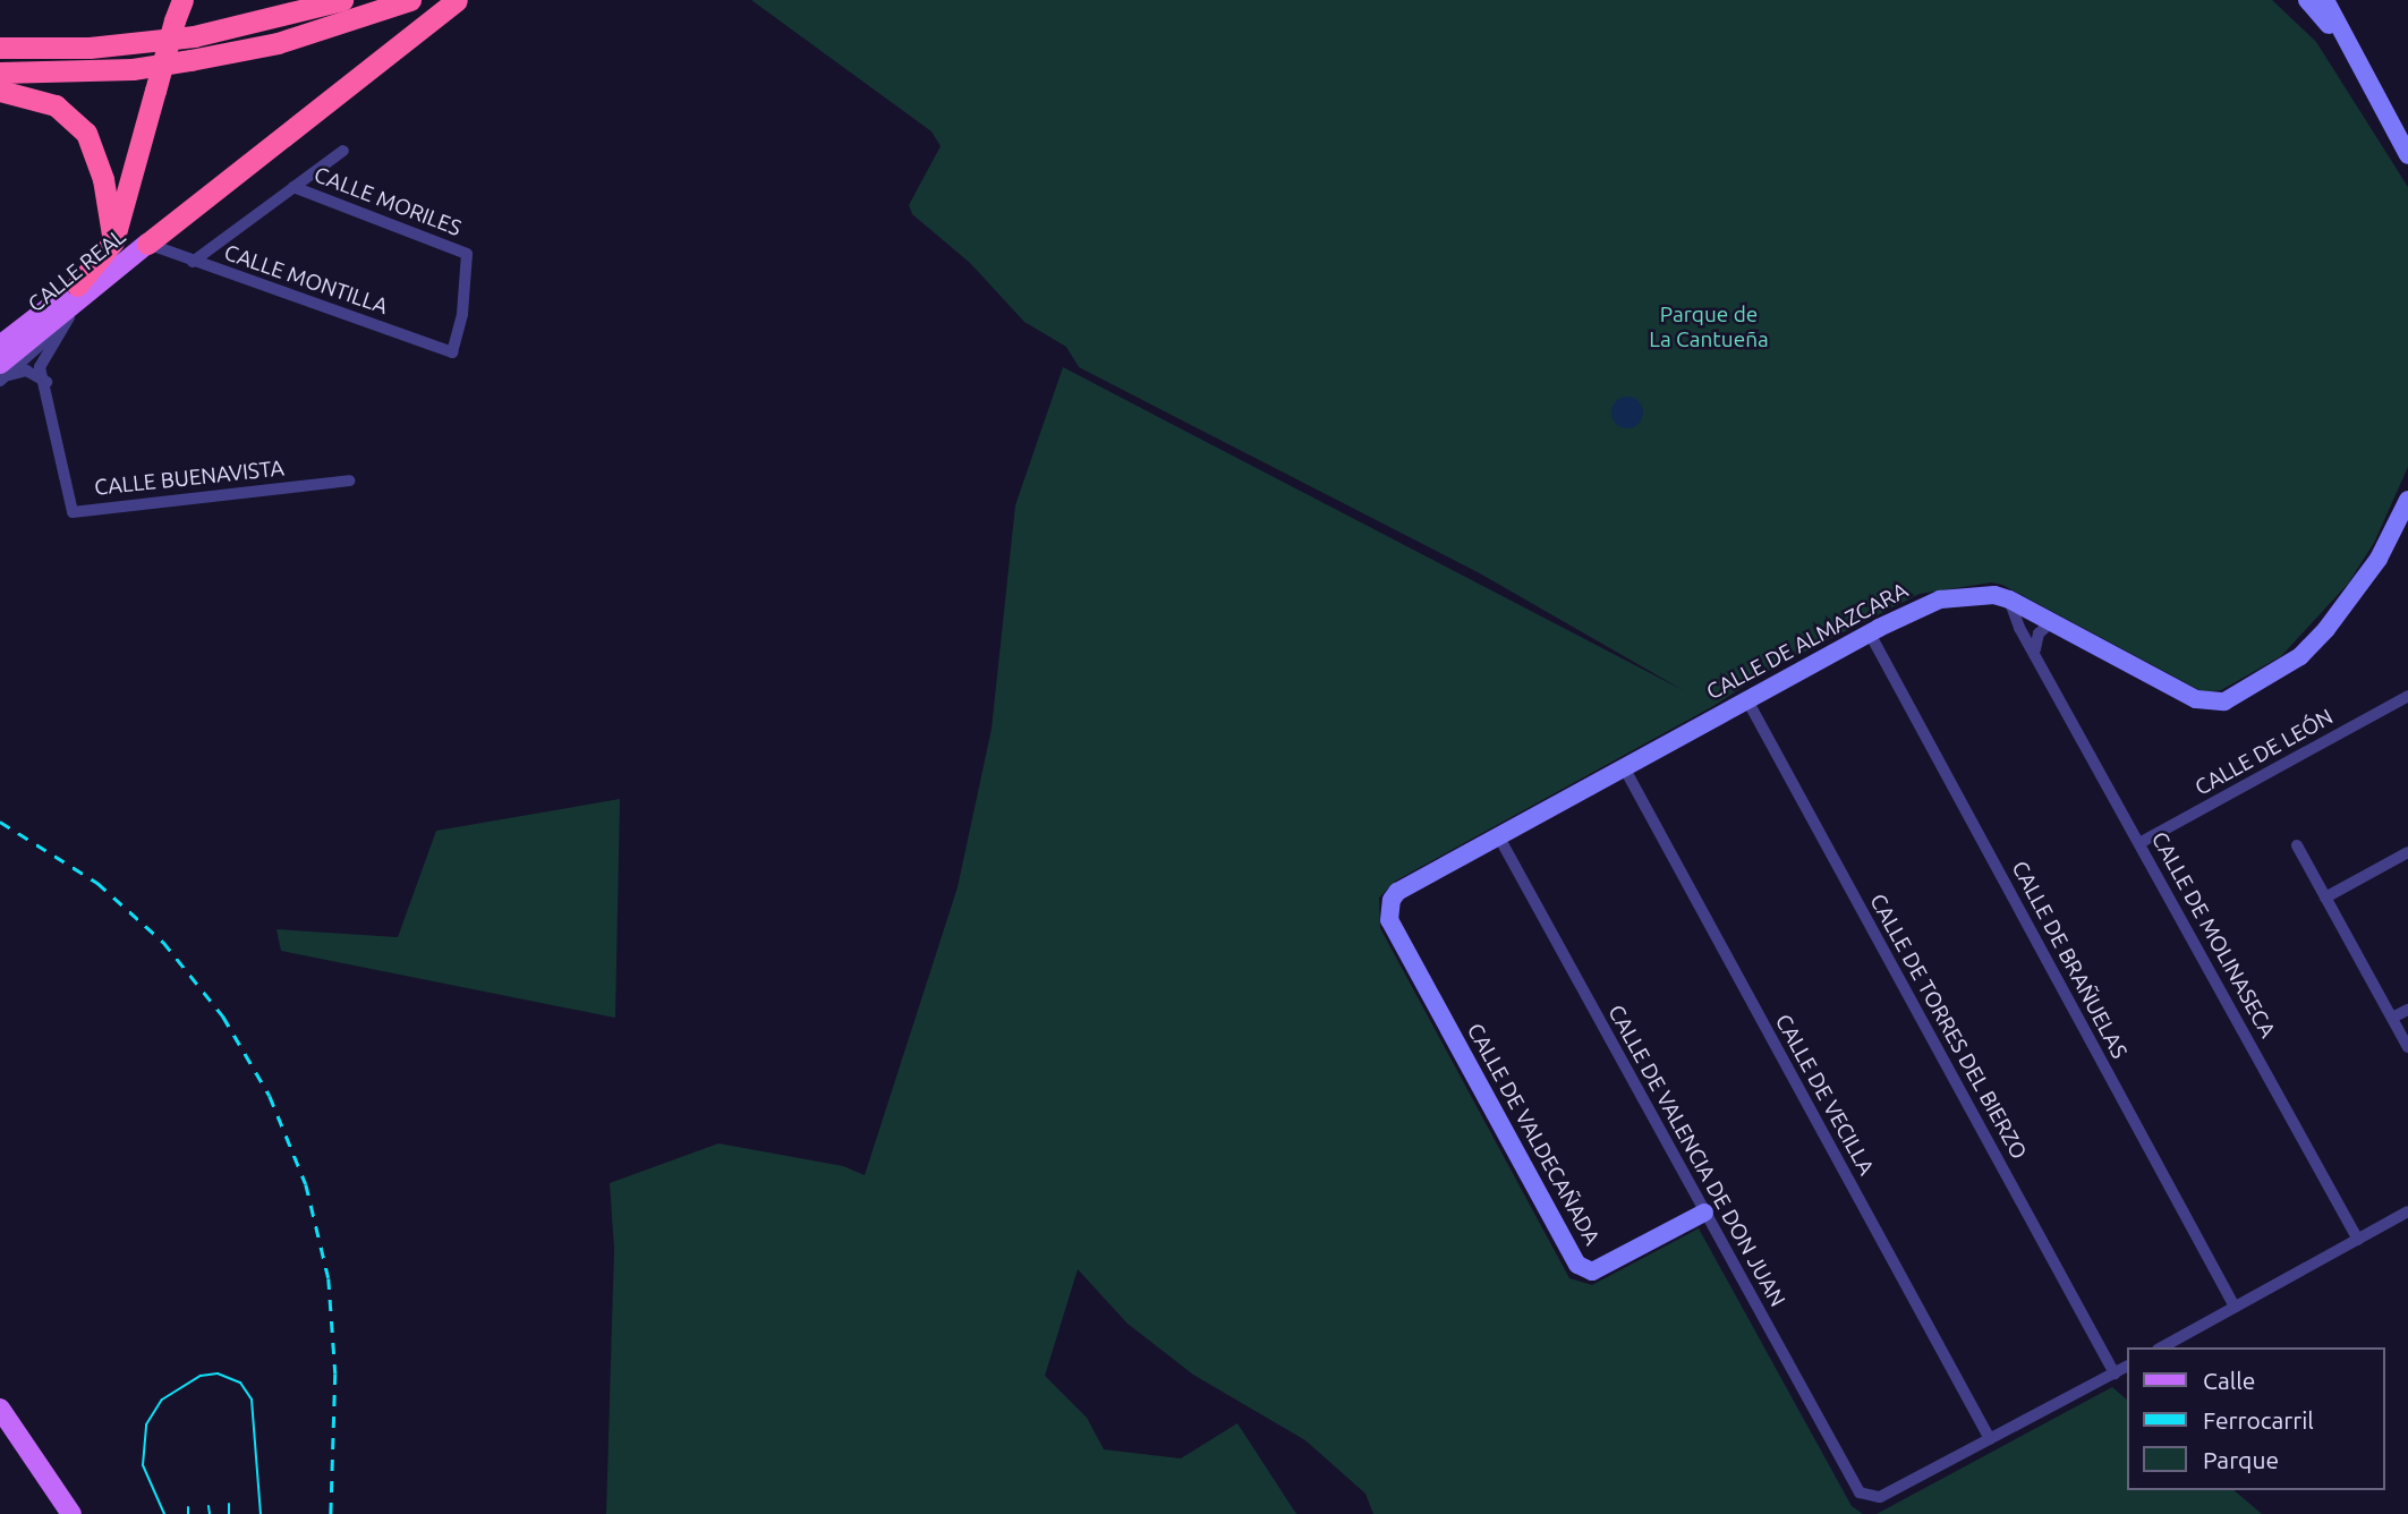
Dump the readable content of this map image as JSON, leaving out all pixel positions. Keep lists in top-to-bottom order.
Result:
{
  "streets": {
    "main road": ["CALLE REAL"],
    "street": [
      "CALLE MORILES",
      "CALLE MONTILLA",
      "CALLE BUENAVISTA",
      "CALLE DE ALMAZCARA",
      "CALLE DE LEÓN",
      "CALLE DE MOLINASECA",
      "CALLE DE BRAÑUELAS",
      "CALLE DE TORRES DEL BIERZO",
      "CALLE DE VECILLA",
      "CALLE DE VALDECAÑADA",
      "CALLE DE VALENCIA DE DON JUAN"
    ]
  },
  "crossings": [
    ["CALLE MORILES", "CALLE MONTILLA"],
    ["CALLE REAL", "CALLE MONTILLA"],
    ["CALLE REAL", "CALLE BUENAVISTA"],
    ["CALLE DE ALMAZCARA", "CALLE DE MOLINASECA"],
    ["CALLE DE ALMAZCARA", "CALLE DE BRAÑUELAS"],
    ["CALLE DE ALMAZCARA", "CALLE DE TORRES DEL BIERZO"],
    ["CALLE DE ALMAZCARA", "CALLE DE VECILLA"],
    ["CALLE DE ALMAZCARA", "CALLE DE VALDECAÑADA"],
    ["CALLE DE ALMAZCARA", "CALLE DE VALENCIA DE DON JUAN"],
    ["CALLE DE LEÓN", "CALLE DE MOLINASECA"],
    ["CALLE DE VECILLA", "CALLE DE VALENCIA DE DON JUAN"],
    ["CALLE DE VALDECAÑADA", "CALLE DE VALENCIA DE DON JUAN"]
  ],
  "parks": ["Parque de La Cantueña"],
  "legend": ["Calle", "Ferrocarril", "Parque"]
}
